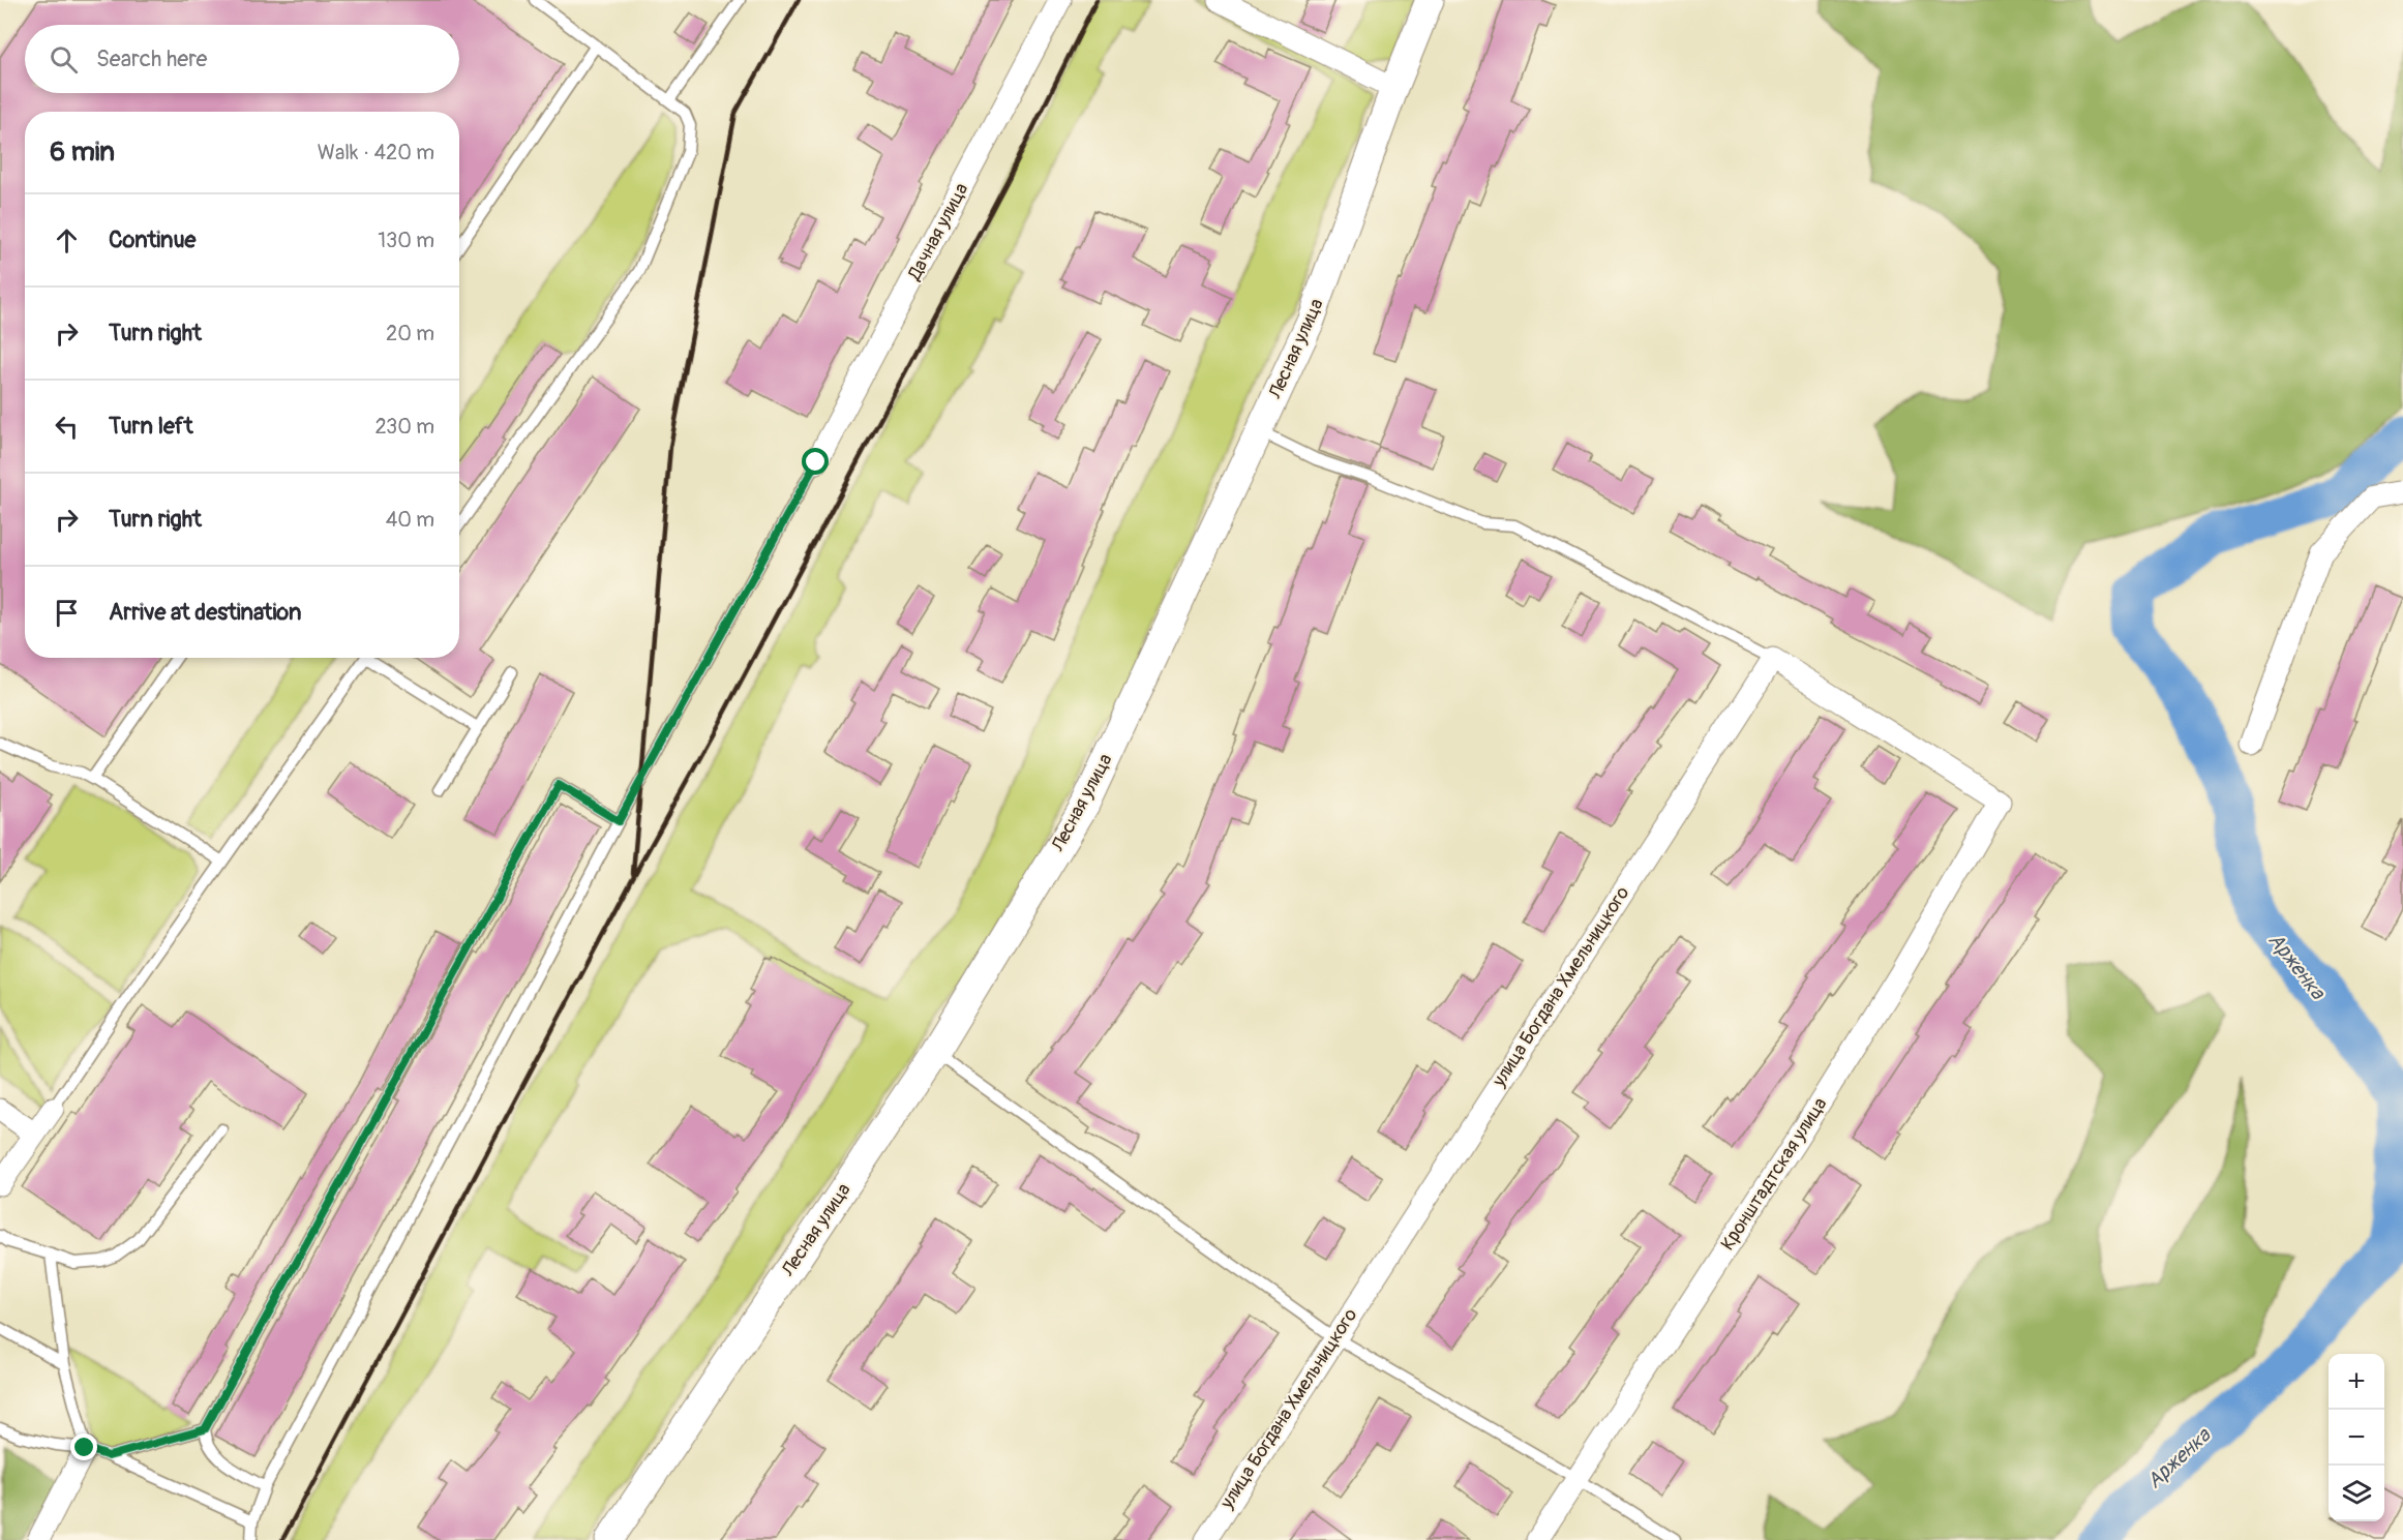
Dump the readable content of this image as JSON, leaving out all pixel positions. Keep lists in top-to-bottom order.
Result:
{
  "streets": {
    "street": [
      "Дачная улица",
      "Лесная улица",
      "улица Богдана Хмельницкого",
      "Кронштадтская улица"
    ]
  },
  "crossings": [
    ["улица Богдана Хмельницкого", "Кронштадтская улица"]
  ],
  "water": ["Арженка"],
  "page": {
    "search": "Search here",
    "heading": ["6 min", "Walk · 420 m"],
    "list": [
      ["Continue", "130 m"],
      ["Turn right", "20 m"],
      ["Turn left", "230 m"],
      ["Turn right", "40 m"],
      "Arrive at destination"
    ],
    "map_buttons": ["+", "−"]
  }
}
